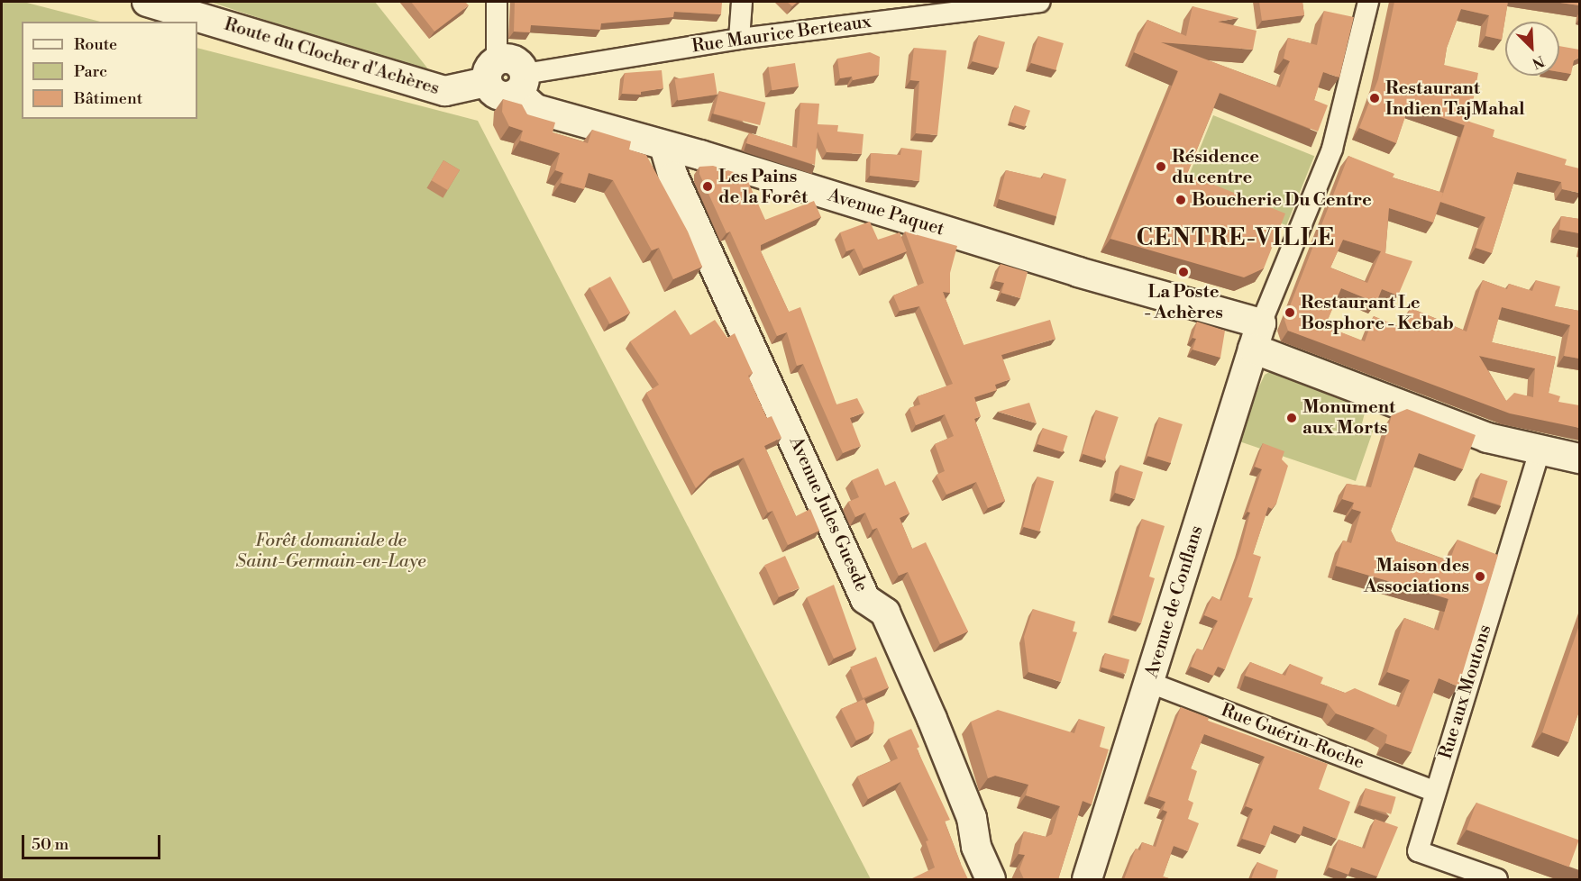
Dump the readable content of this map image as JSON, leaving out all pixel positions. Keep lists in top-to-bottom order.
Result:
{
  "streets": {
    "street": [
      "Rue Maurice Berteaux",
      "Route du Clocher d'Achères",
      "Avenue Paquet",
      "Avenue Jules Guesde",
      "Avenue de Conflans",
      "Rue aux Moutons",
      "Rue Guérin-Roche"
    ]
  },
  "crossings": [
    ["Rue Maurice Berteaux", "Avenue Paquet"],
    ["Avenue Paquet", "Avenue Jules Guesde"],
    ["Avenue Paquet", "Avenue de Conflans"],
    ["Avenue Paquet", "Rue aux Moutons"],
    ["Avenue de Conflans", "Rue Guérin-Roche"],
    ["Rue aux Moutons", "Rue Guérin-Roche"]
  ],
  "districts": ["CENTRE-VILLE"],
  "parks": ["Forêt domaniale de Saint-Germain-en-Laye"],
  "places": [
    "Restaurant Indien TajMahal",
    "Résidence du centre",
    "Les Pains de la Forêt",
    "Boucherie Du Centre",
    "La Poste - Achères",
    "Restaurant Le Bosphore - Kebab",
    "Monument aux Morts",
    "Maison des Associations"
  ],
  "legend": ["Route", "Parc", "Bâtiment"],
  "scale_bar": "50 m",
  "north": "bottom right"
}
